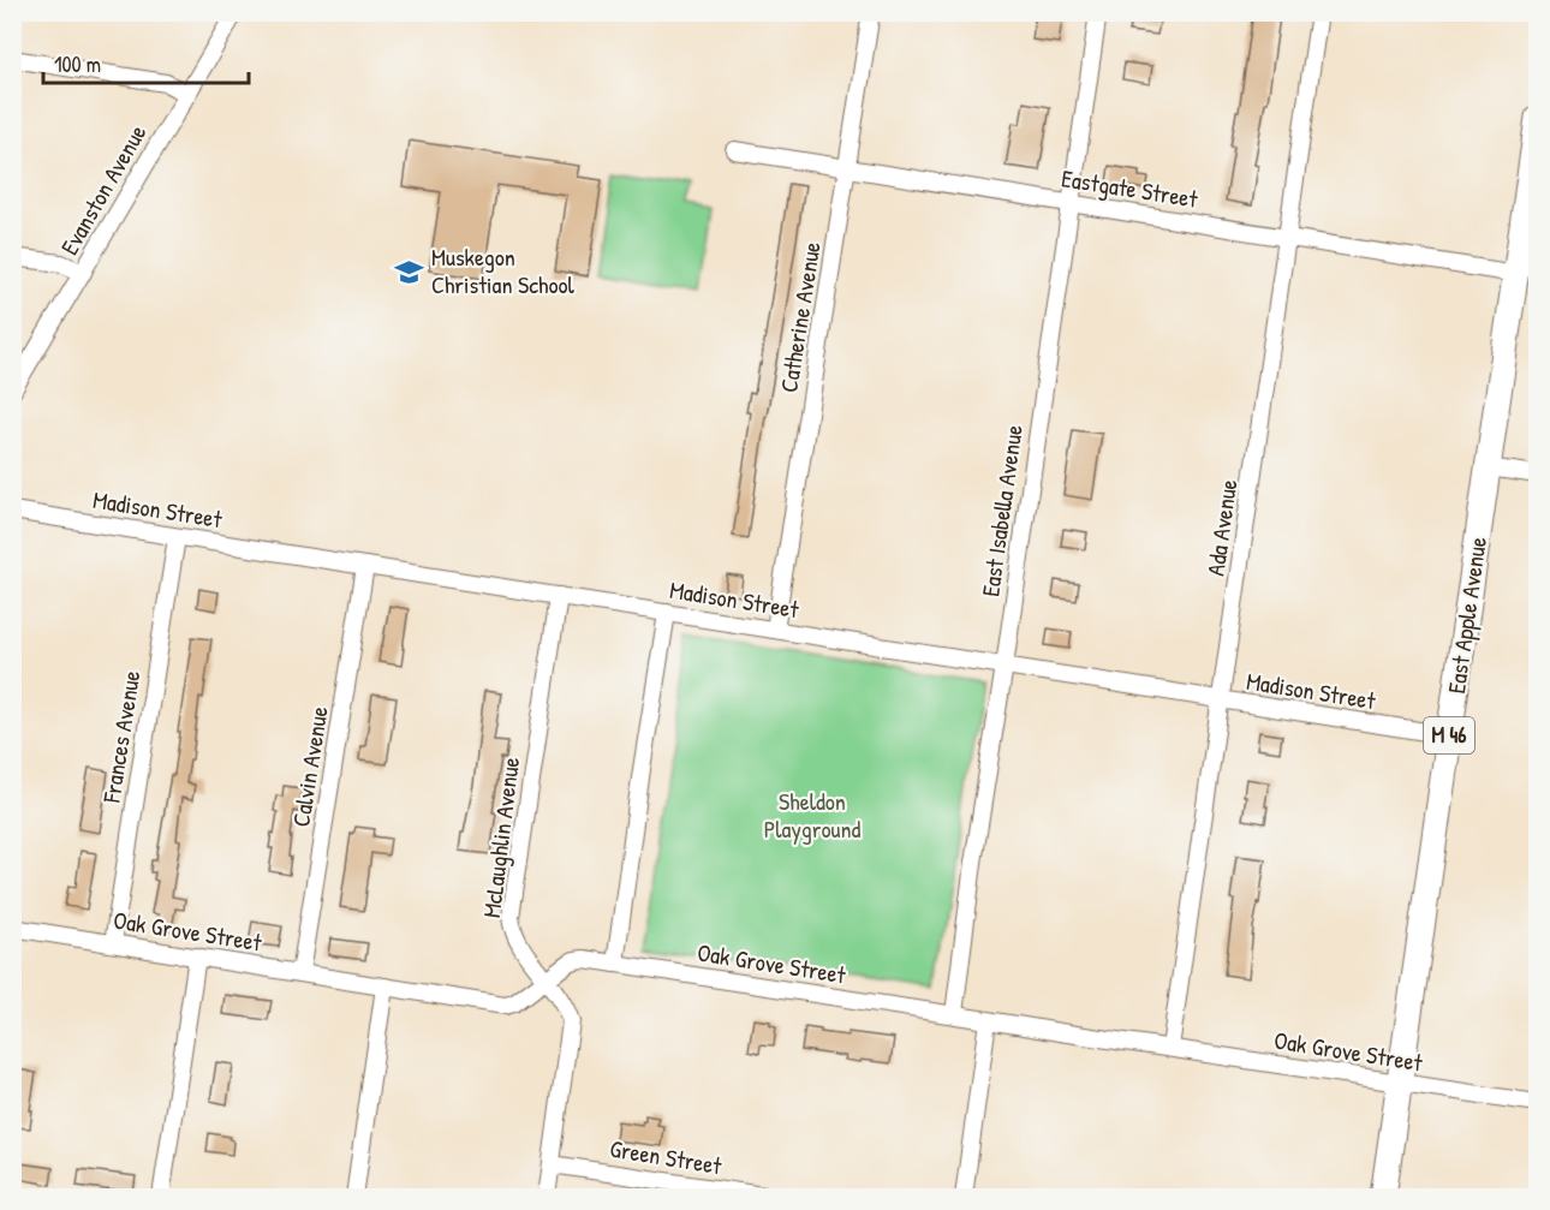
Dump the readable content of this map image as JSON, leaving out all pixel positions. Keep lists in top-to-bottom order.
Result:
{
  "streets": {
    "main road": ["East Apple Avenue", "M 46"],
    "street": [
      "Eastgate Street",
      "Evanston Avenue",
      "Catherine Avenue",
      "Madison Street",
      "East Isabella Avenue",
      "Ada Avenue",
      "Frances Avenue",
      "Calvin Avenue",
      "McLaughlin Avenue",
      "Oak Grove Street",
      "Green Street"
    ]
  },
  "crossings": [
    ["Eastgate Street", "Catherine Avenue"],
    ["Eastgate Street", "East Isabella Avenue"],
    ["Eastgate Street", "Ada Avenue"],
    ["Eastgate Street", "East Apple Avenue"],
    ["Catherine Avenue", "Madison Street"],
    ["Madison Street", "East Isabella Avenue"],
    ["Madison Street", "Ada Avenue"],
    ["Madison Street", "East Apple Avenue"],
    ["Madison Street", "Frances Avenue"],
    ["Madison Street", "Calvin Avenue"],
    ["Madison Street", "McLaughlin Avenue"],
    ["East Isabella Avenue", "Oak Grove Street"],
    ["Ada Avenue", "Oak Grove Street"],
    ["East Apple Avenue", "Oak Grove Street"],
    ["Frances Avenue", "Oak Grove Street"],
    ["Calvin Avenue", "Oak Grove Street"],
    ["McLaughlin Avenue", "Oak Grove Street"],
    ["McLaughlin Avenue", "Green Street"]
  ],
  "parks": ["Sheldon Playground"],
  "places": {
    "school or university": ["Muskegon Christian School"]
  },
  "scale_bar": "100 m"
}
